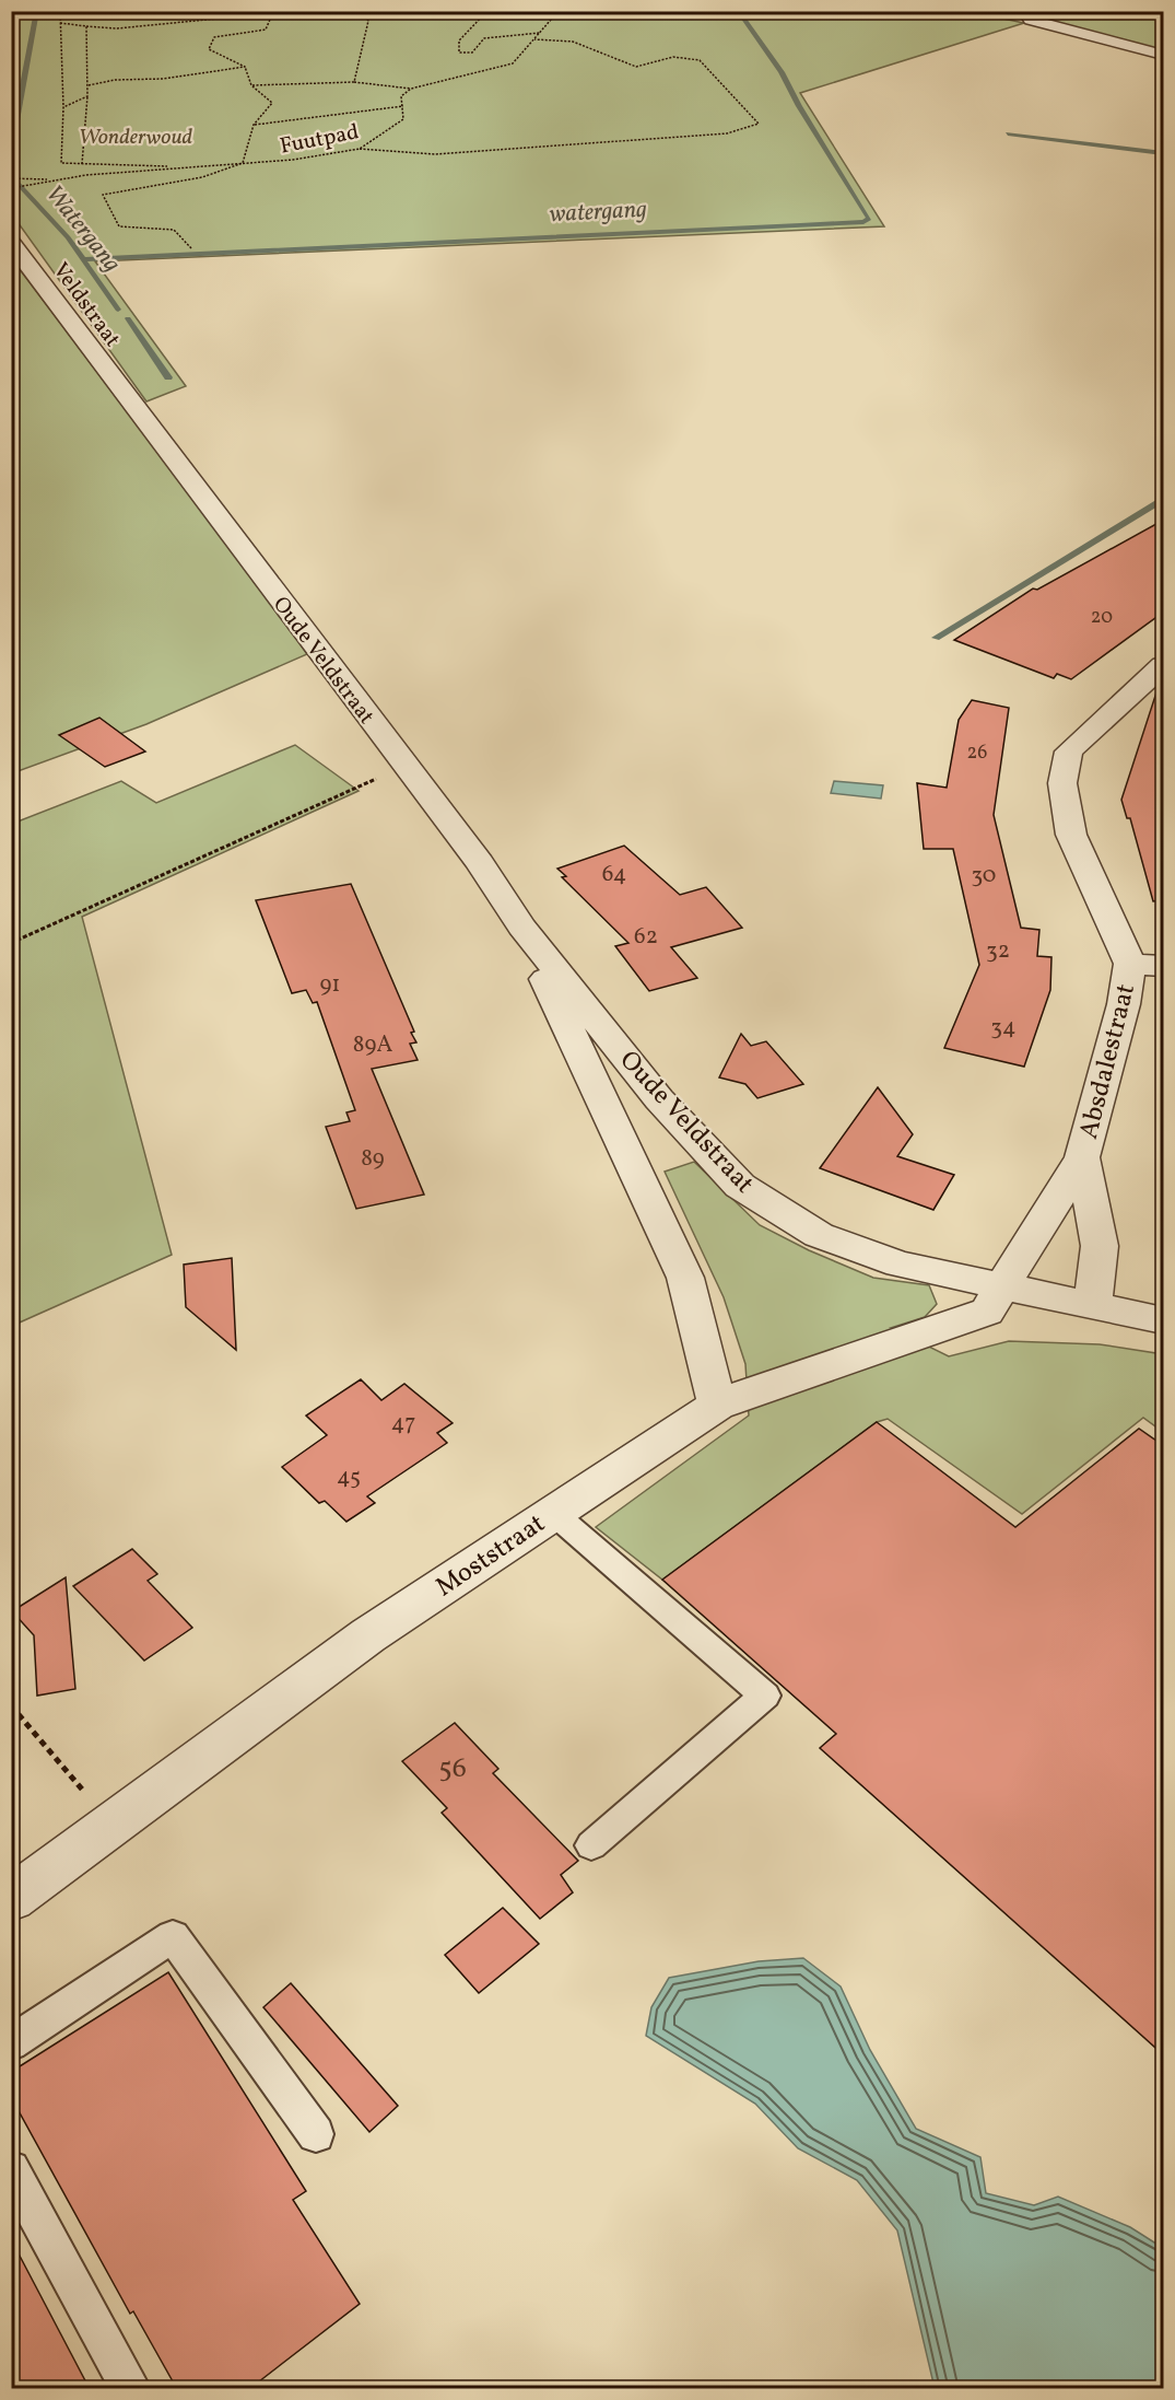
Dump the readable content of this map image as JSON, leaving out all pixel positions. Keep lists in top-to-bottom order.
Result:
{
  "streets": {
    "street": [
      "Veldstraat",
      "Oude Veldstraat",
      "Absdalestraat",
      "Moststraat"
    ],
    "path": ["Fuutpad"]
  },
  "crossings": [
    ["Veldstraat", "Oude Veldstraat"],
    ["Oude Veldstraat", "Absdalestraat"],
    ["Oude Veldstraat", "Moststraat"],
    ["Absdalestraat", "Moststraat"]
  ],
  "water": ["watergang", "Watergang"],
  "parks": ["Wonderwoud"],
  "house_numbers": [
    "20",
    "26",
    "64",
    "30",
    "62",
    "32",
    "91",
    "34",
    "89A",
    "89",
    "47",
    "45",
    "56"
  ]
}
